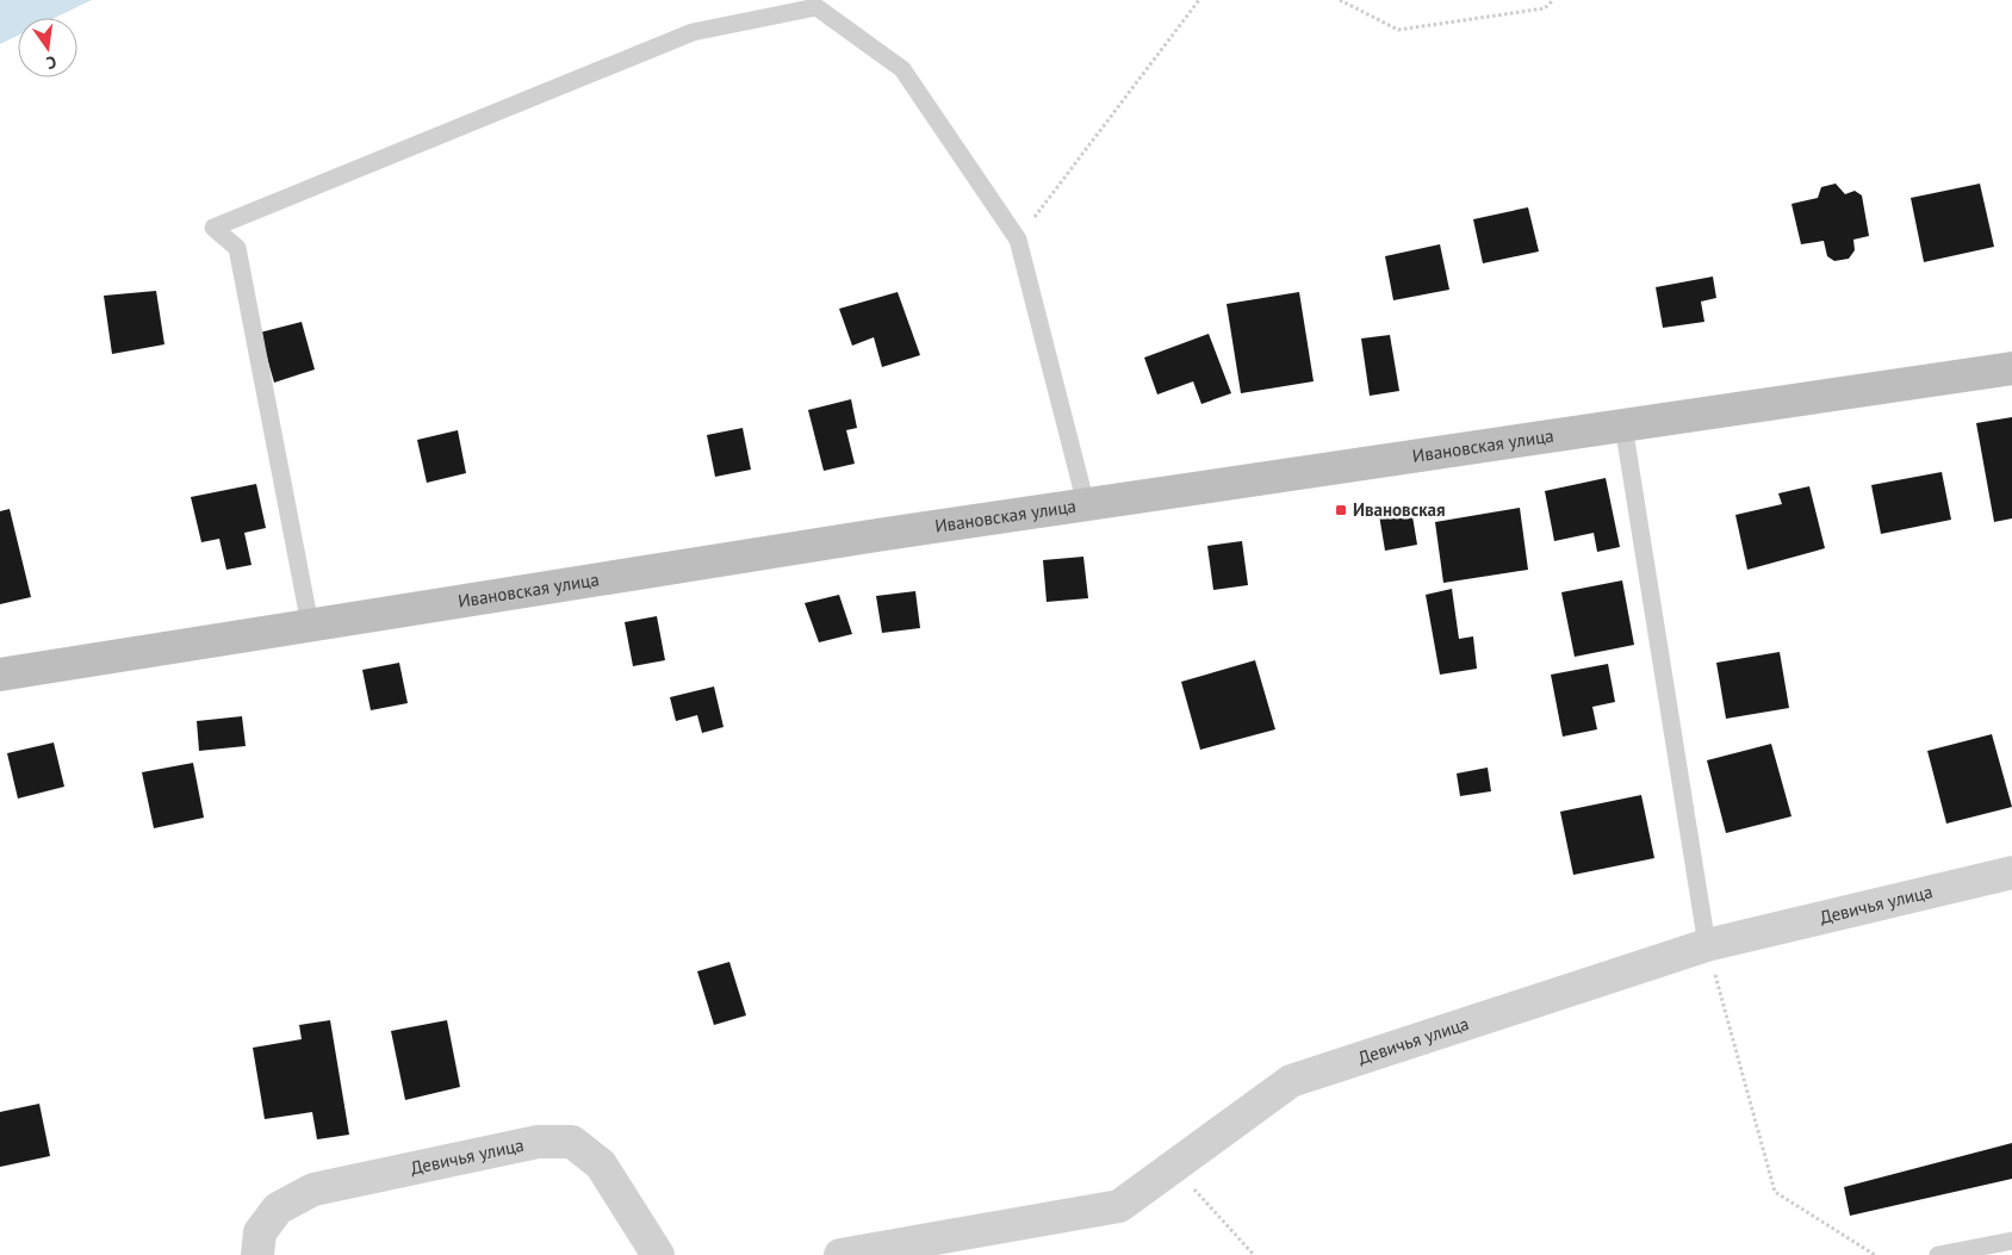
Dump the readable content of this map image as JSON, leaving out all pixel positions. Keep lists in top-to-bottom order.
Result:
{
  "streets": {
    "main road": ["Ивановская улица"],
    "street": ["Девичья улица"]
  },
  "places": {
    "transit": ["Ивановская"]
  },
  "north": "bottom"
}
